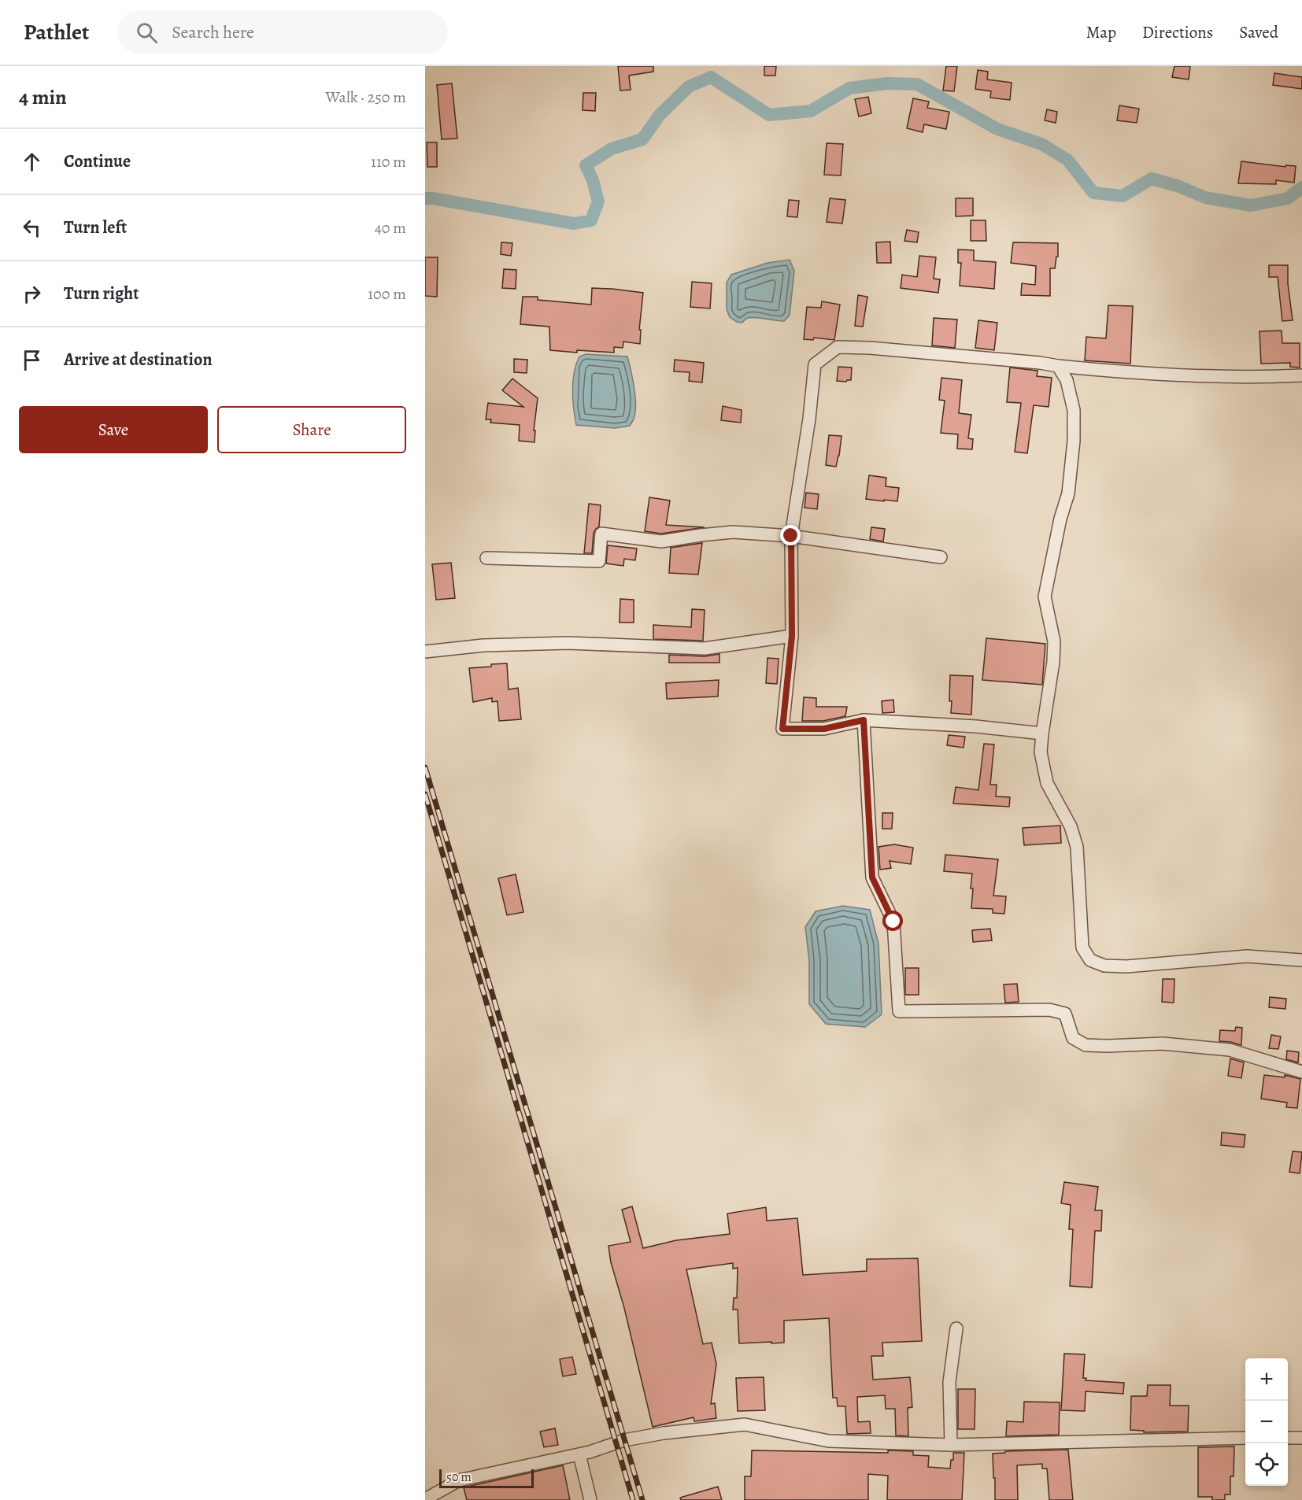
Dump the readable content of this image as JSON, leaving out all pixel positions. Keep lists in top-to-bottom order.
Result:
{
  "scale_bar": "50 m",
  "page": {
    "header": "Pathlet",
    "search": "Search here",
    "nav": ["Map", "Directions", "Saved"],
    "heading": ["4 min", "Walk · 250 m"],
    "list": [
      ["Continue", "110 m"],
      ["Turn left", "40 m"],
      ["Turn right", "100 m"],
      "Arrive at destination"
    ],
    "buttons": ["Save", "Share"],
    "map_buttons": ["+", "−"],
    "scale": "50 m"
  }
}
